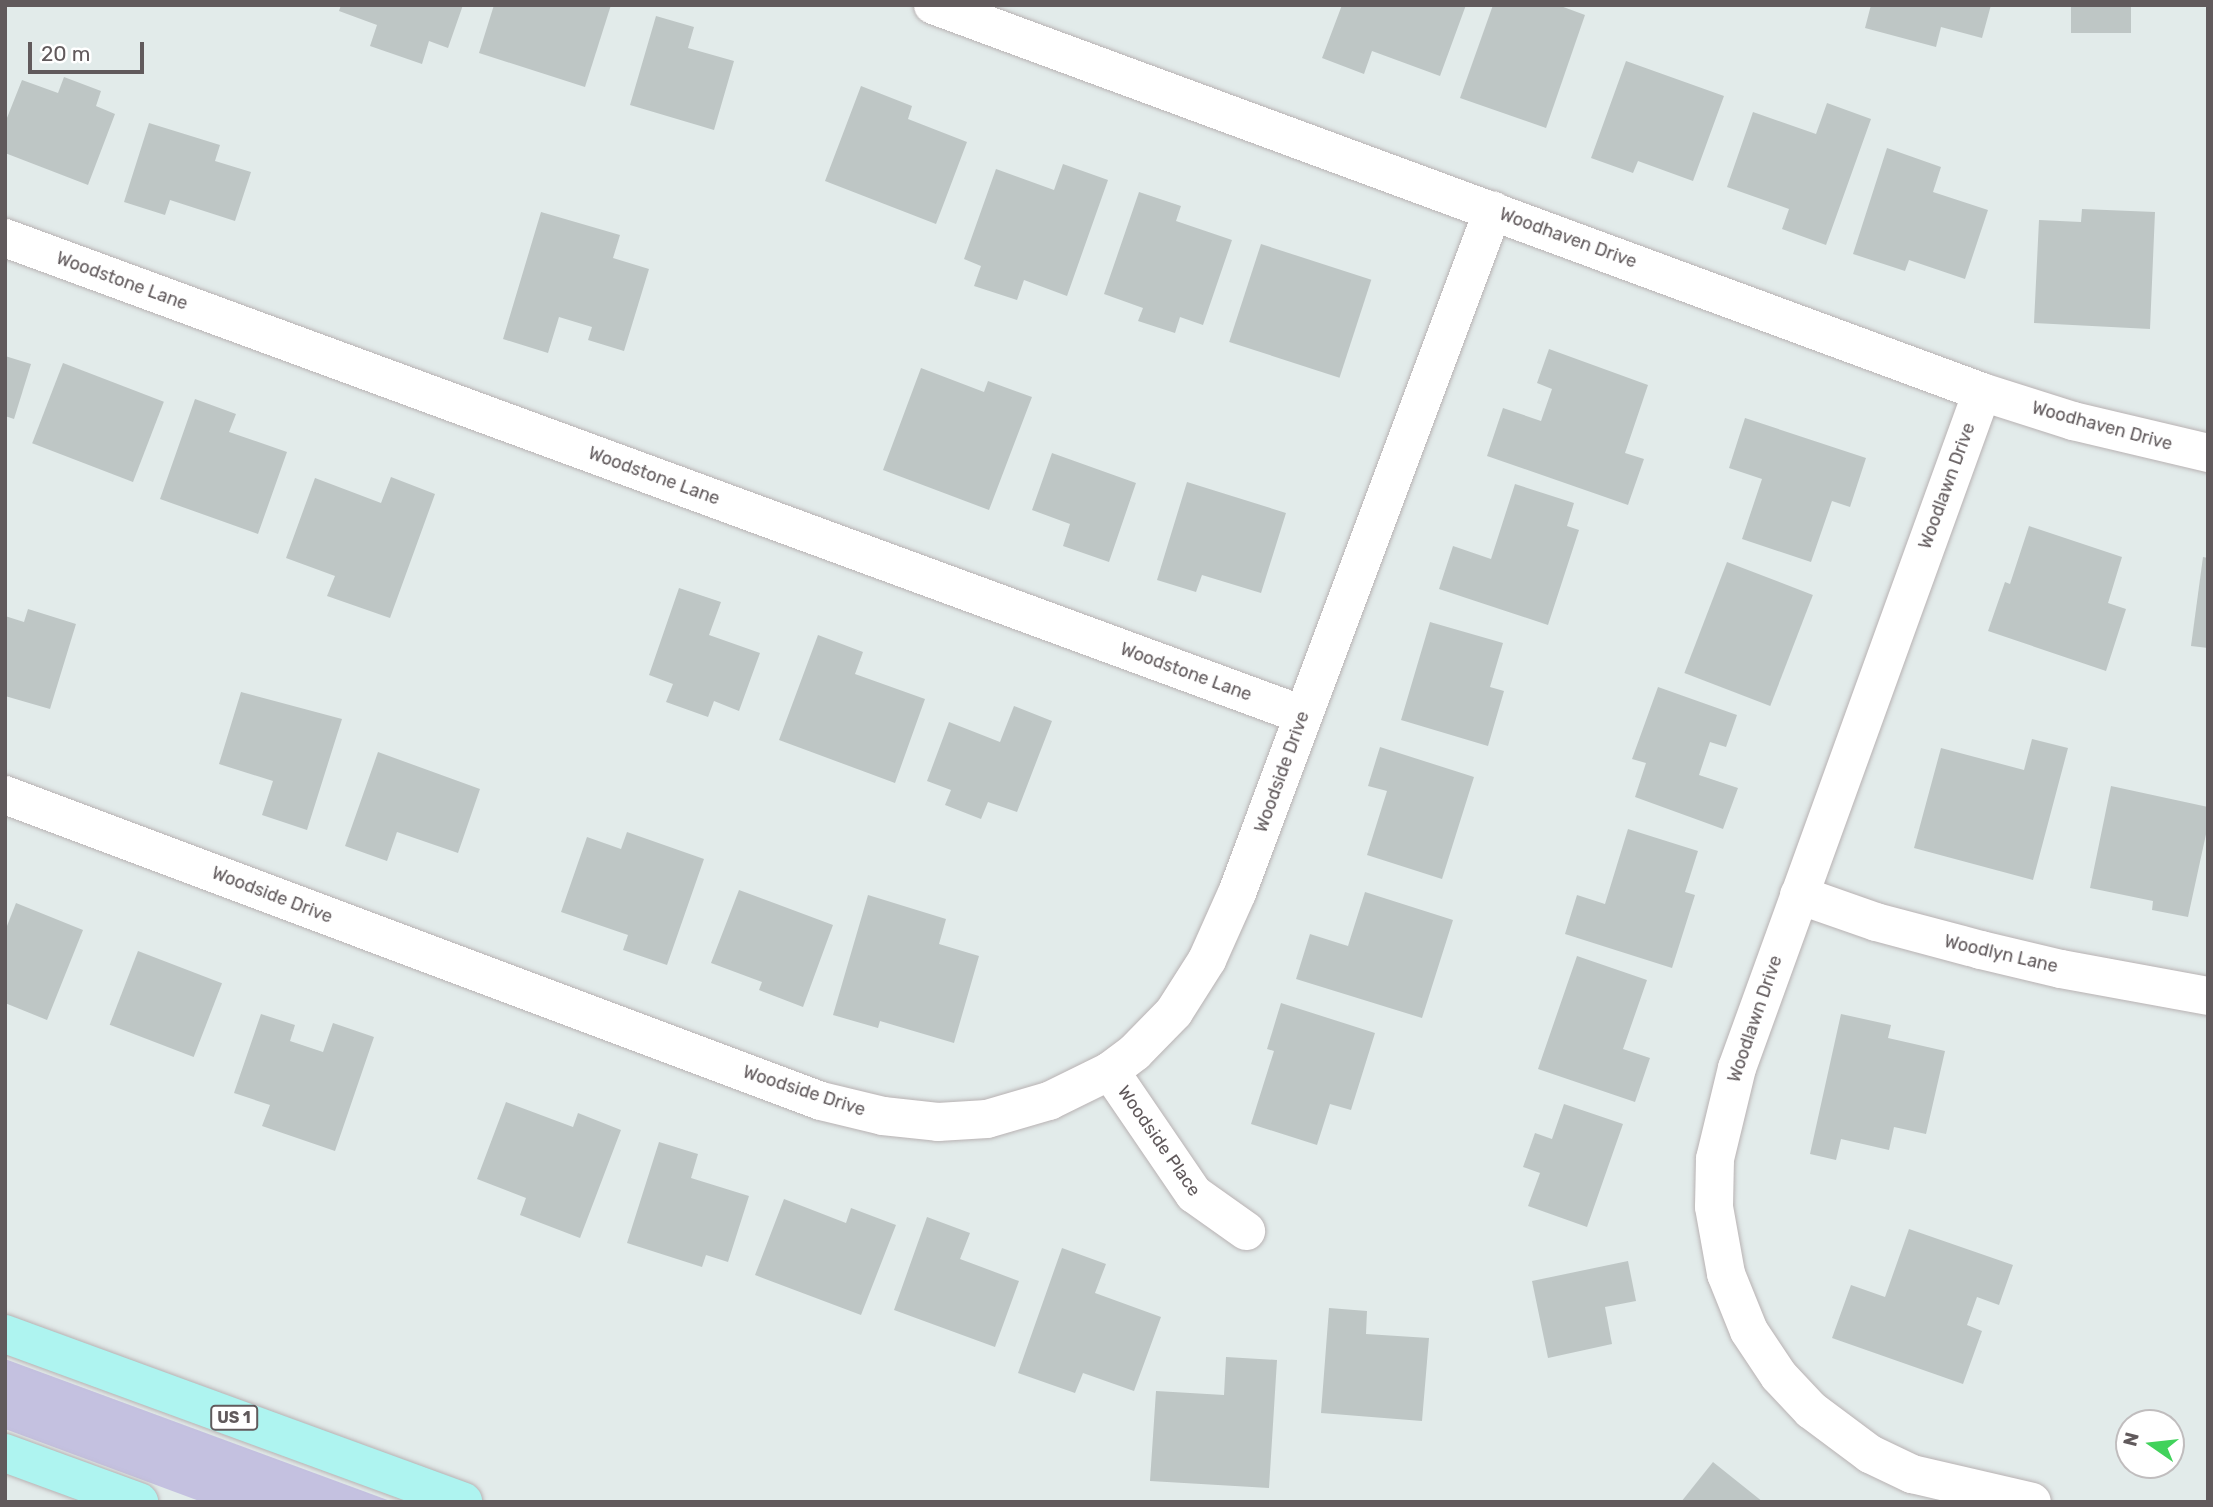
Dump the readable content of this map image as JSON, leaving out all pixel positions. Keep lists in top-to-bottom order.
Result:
{
  "streets": {
    "main road": ["US 1"],
    "street": [
      "Woodhaven Drive",
      "Woodstone Lane",
      "Woodlawn Drive",
      "Woodside Drive",
      "Woodlyn Lane",
      "Woodside Place"
    ]
  },
  "crossings": [
    ["Woodhaven Drive", "Woodlawn Drive"],
    ["Woodhaven Drive", "Woodside Drive"],
    ["Woodstone Lane", "Woodside Drive"],
    ["Woodlawn Drive", "Woodlyn Lane"],
    ["Woodside Drive", "Woodside Place"]
  ],
  "scale_bar": "20 m",
  "north": "left"
}
